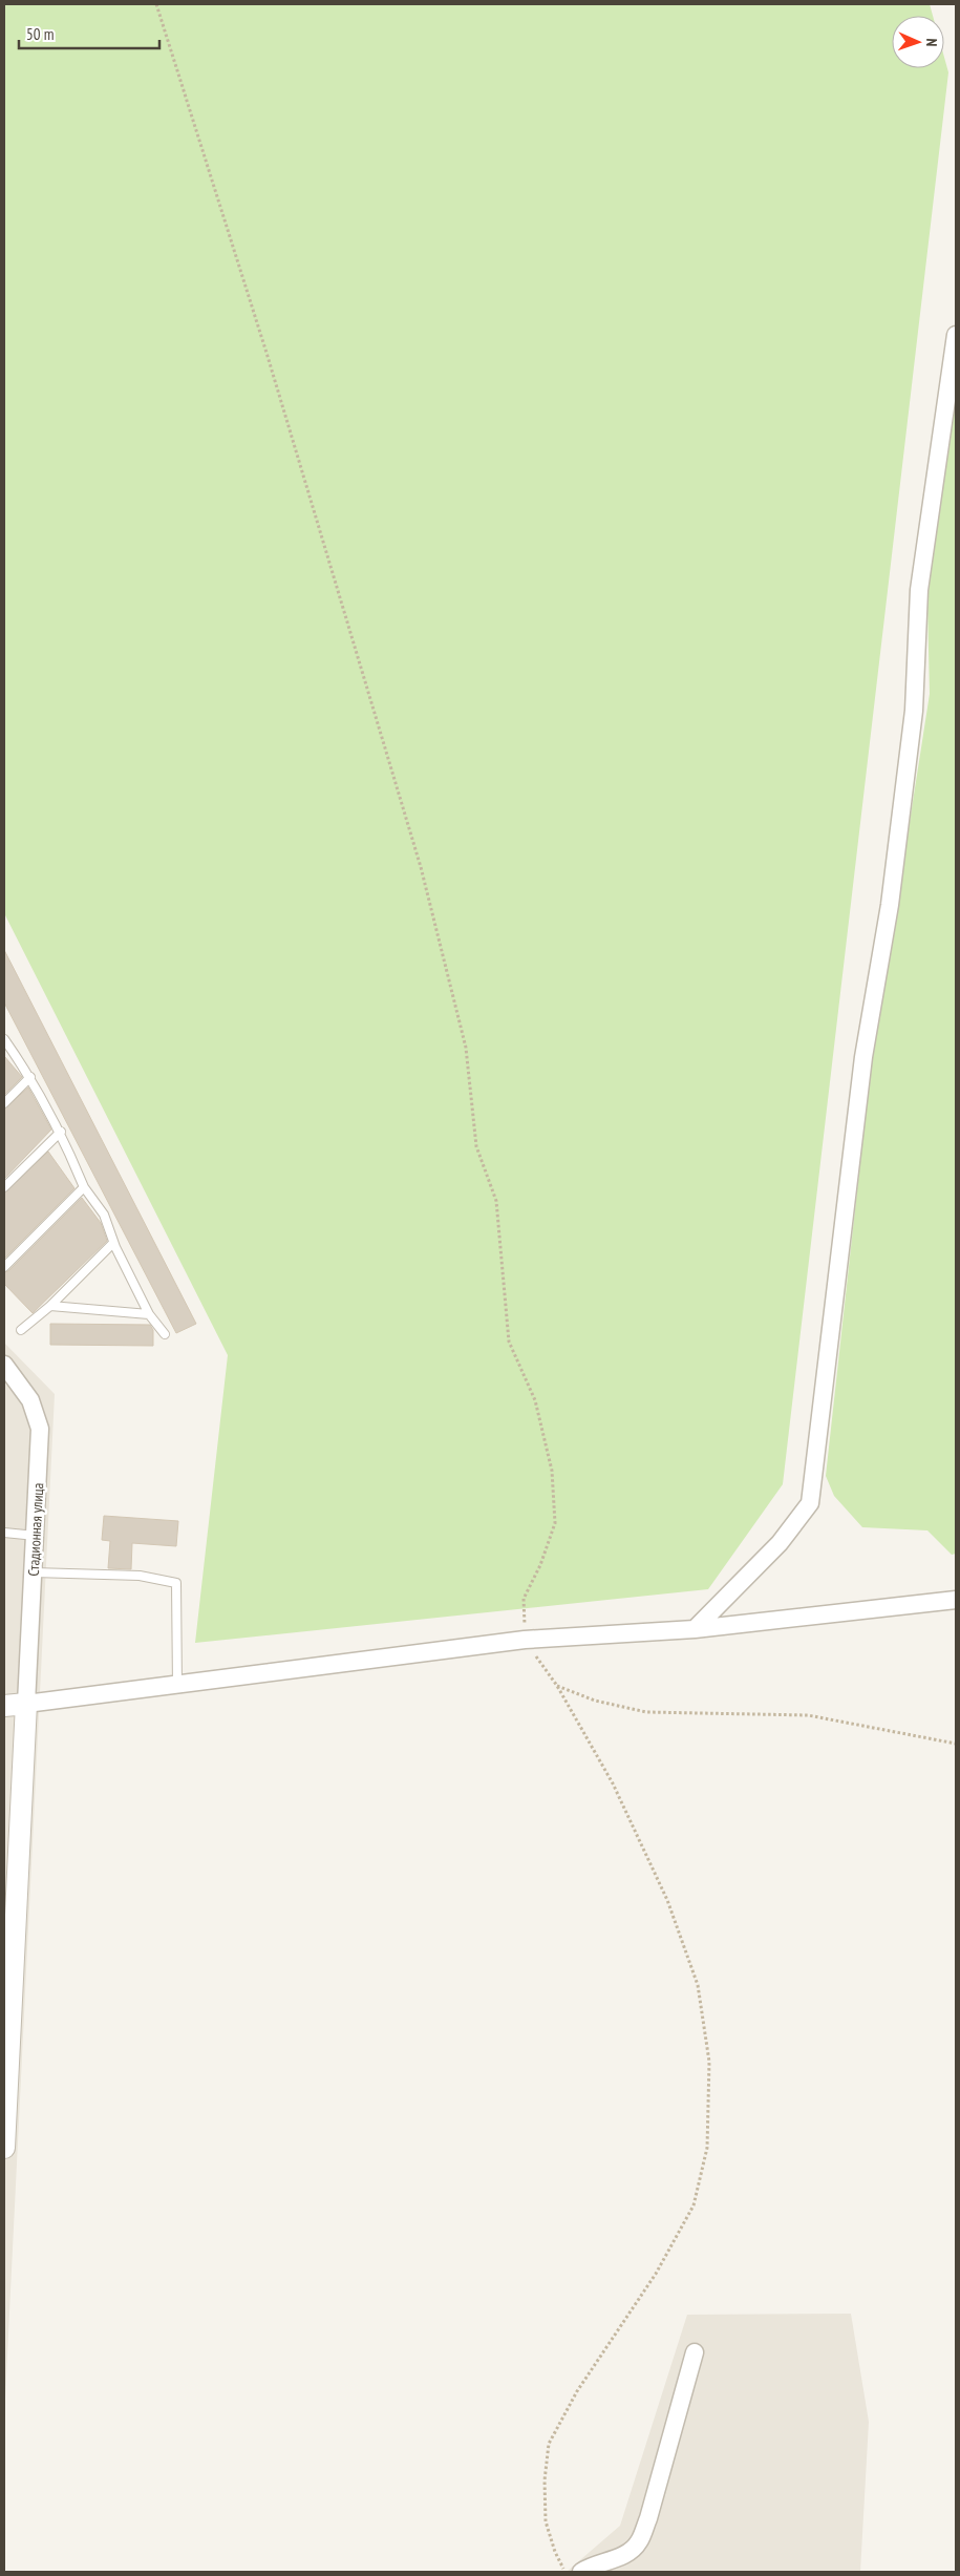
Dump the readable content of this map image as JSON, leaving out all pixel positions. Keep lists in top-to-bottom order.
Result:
{
  "streets": {
    "street": ["Стадионная улица"]
  },
  "scale_bar": "50 m",
  "north": "right"
}
